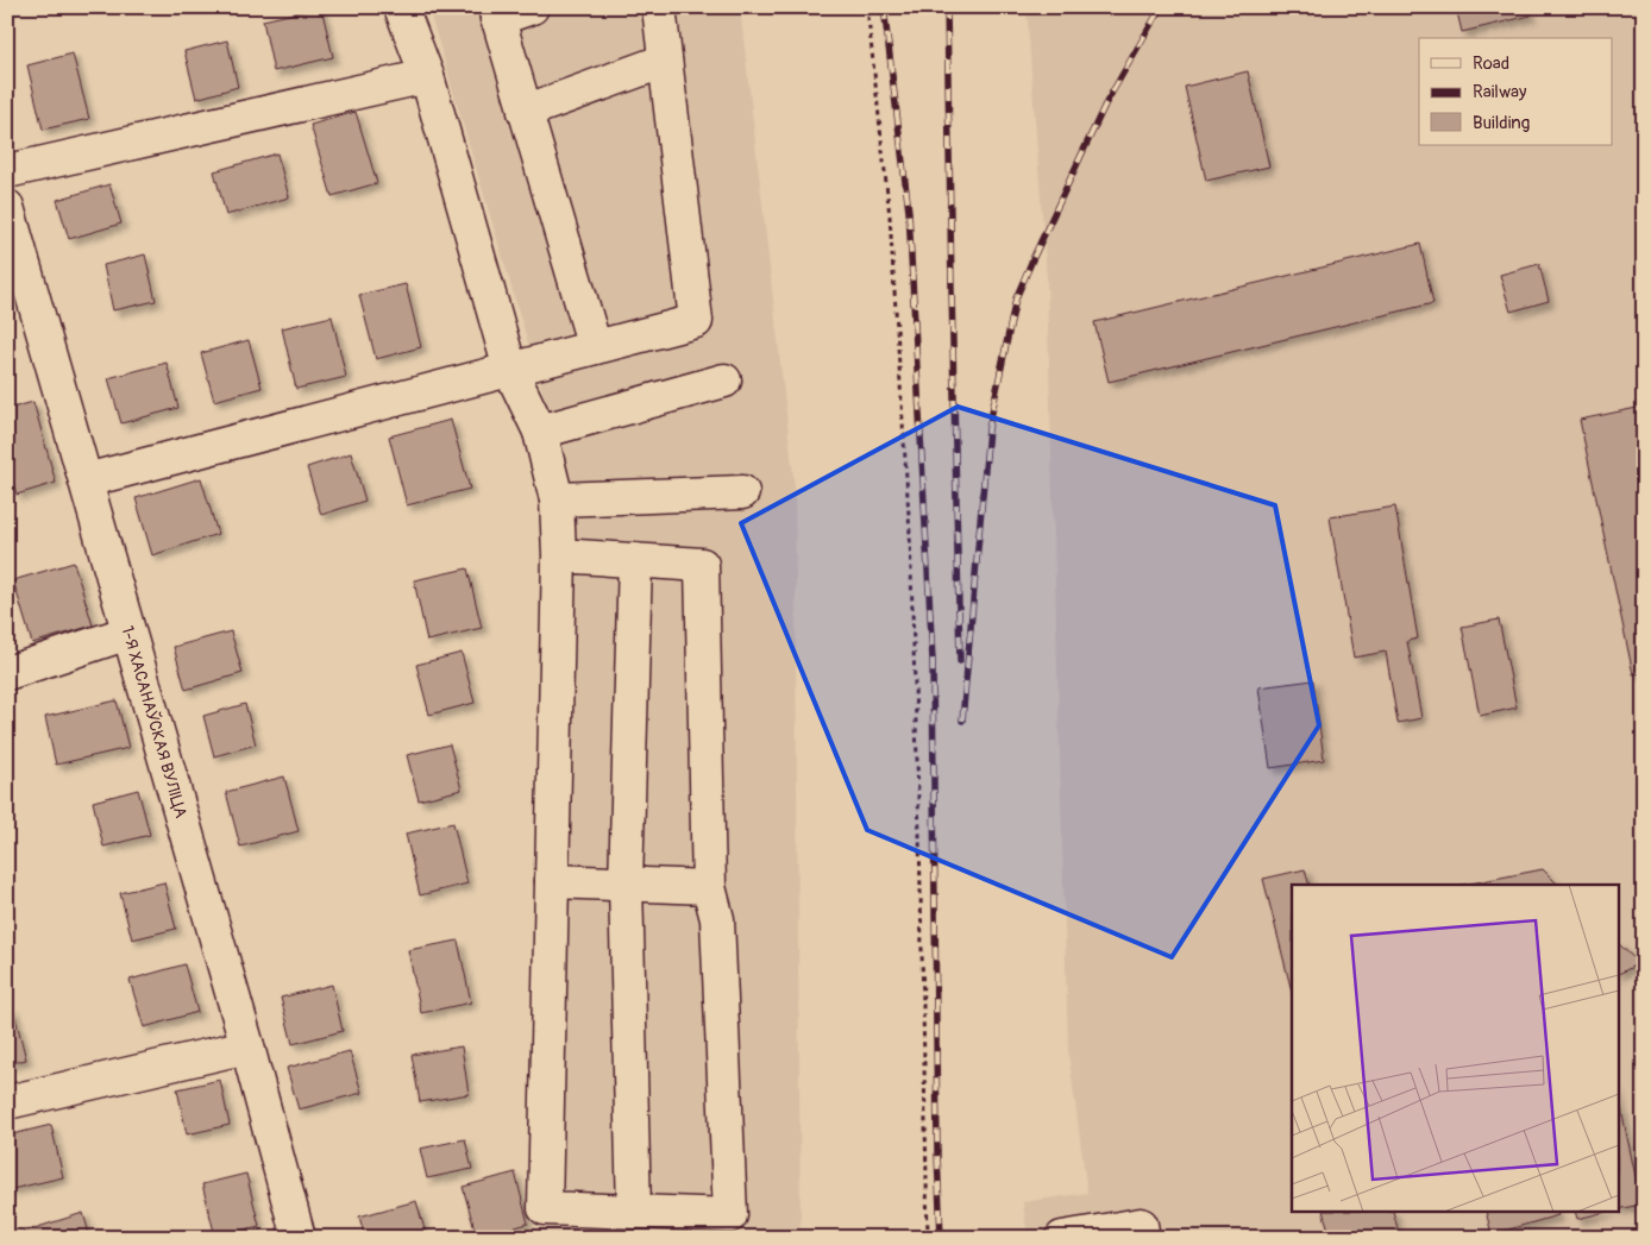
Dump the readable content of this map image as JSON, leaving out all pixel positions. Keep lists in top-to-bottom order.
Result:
{
  "streets": {
    "street": ["1-Я ХАСАНАЎСКАЯ ВУЛІЦА"]
  },
  "legend": ["Road", "Railway", "Building"]
}
